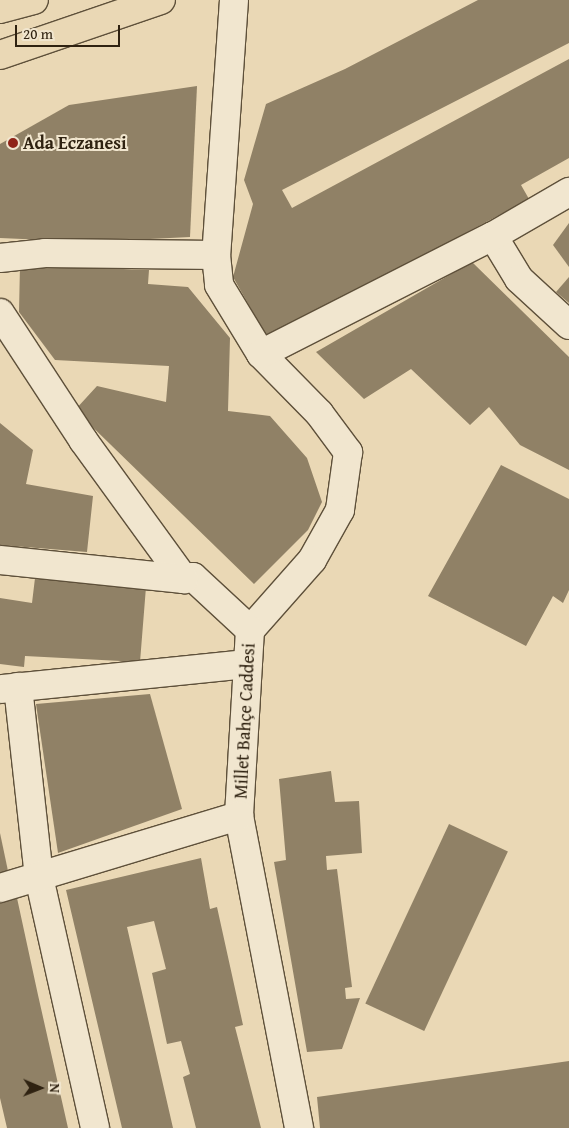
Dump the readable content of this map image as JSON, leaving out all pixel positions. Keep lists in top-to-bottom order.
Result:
{
  "streets": {
    "street": ["Millet Bahçe Caddesi"]
  },
  "places": ["Ada Eczanesi"],
  "scale_bar": "20 m",
  "north": "right"
}
